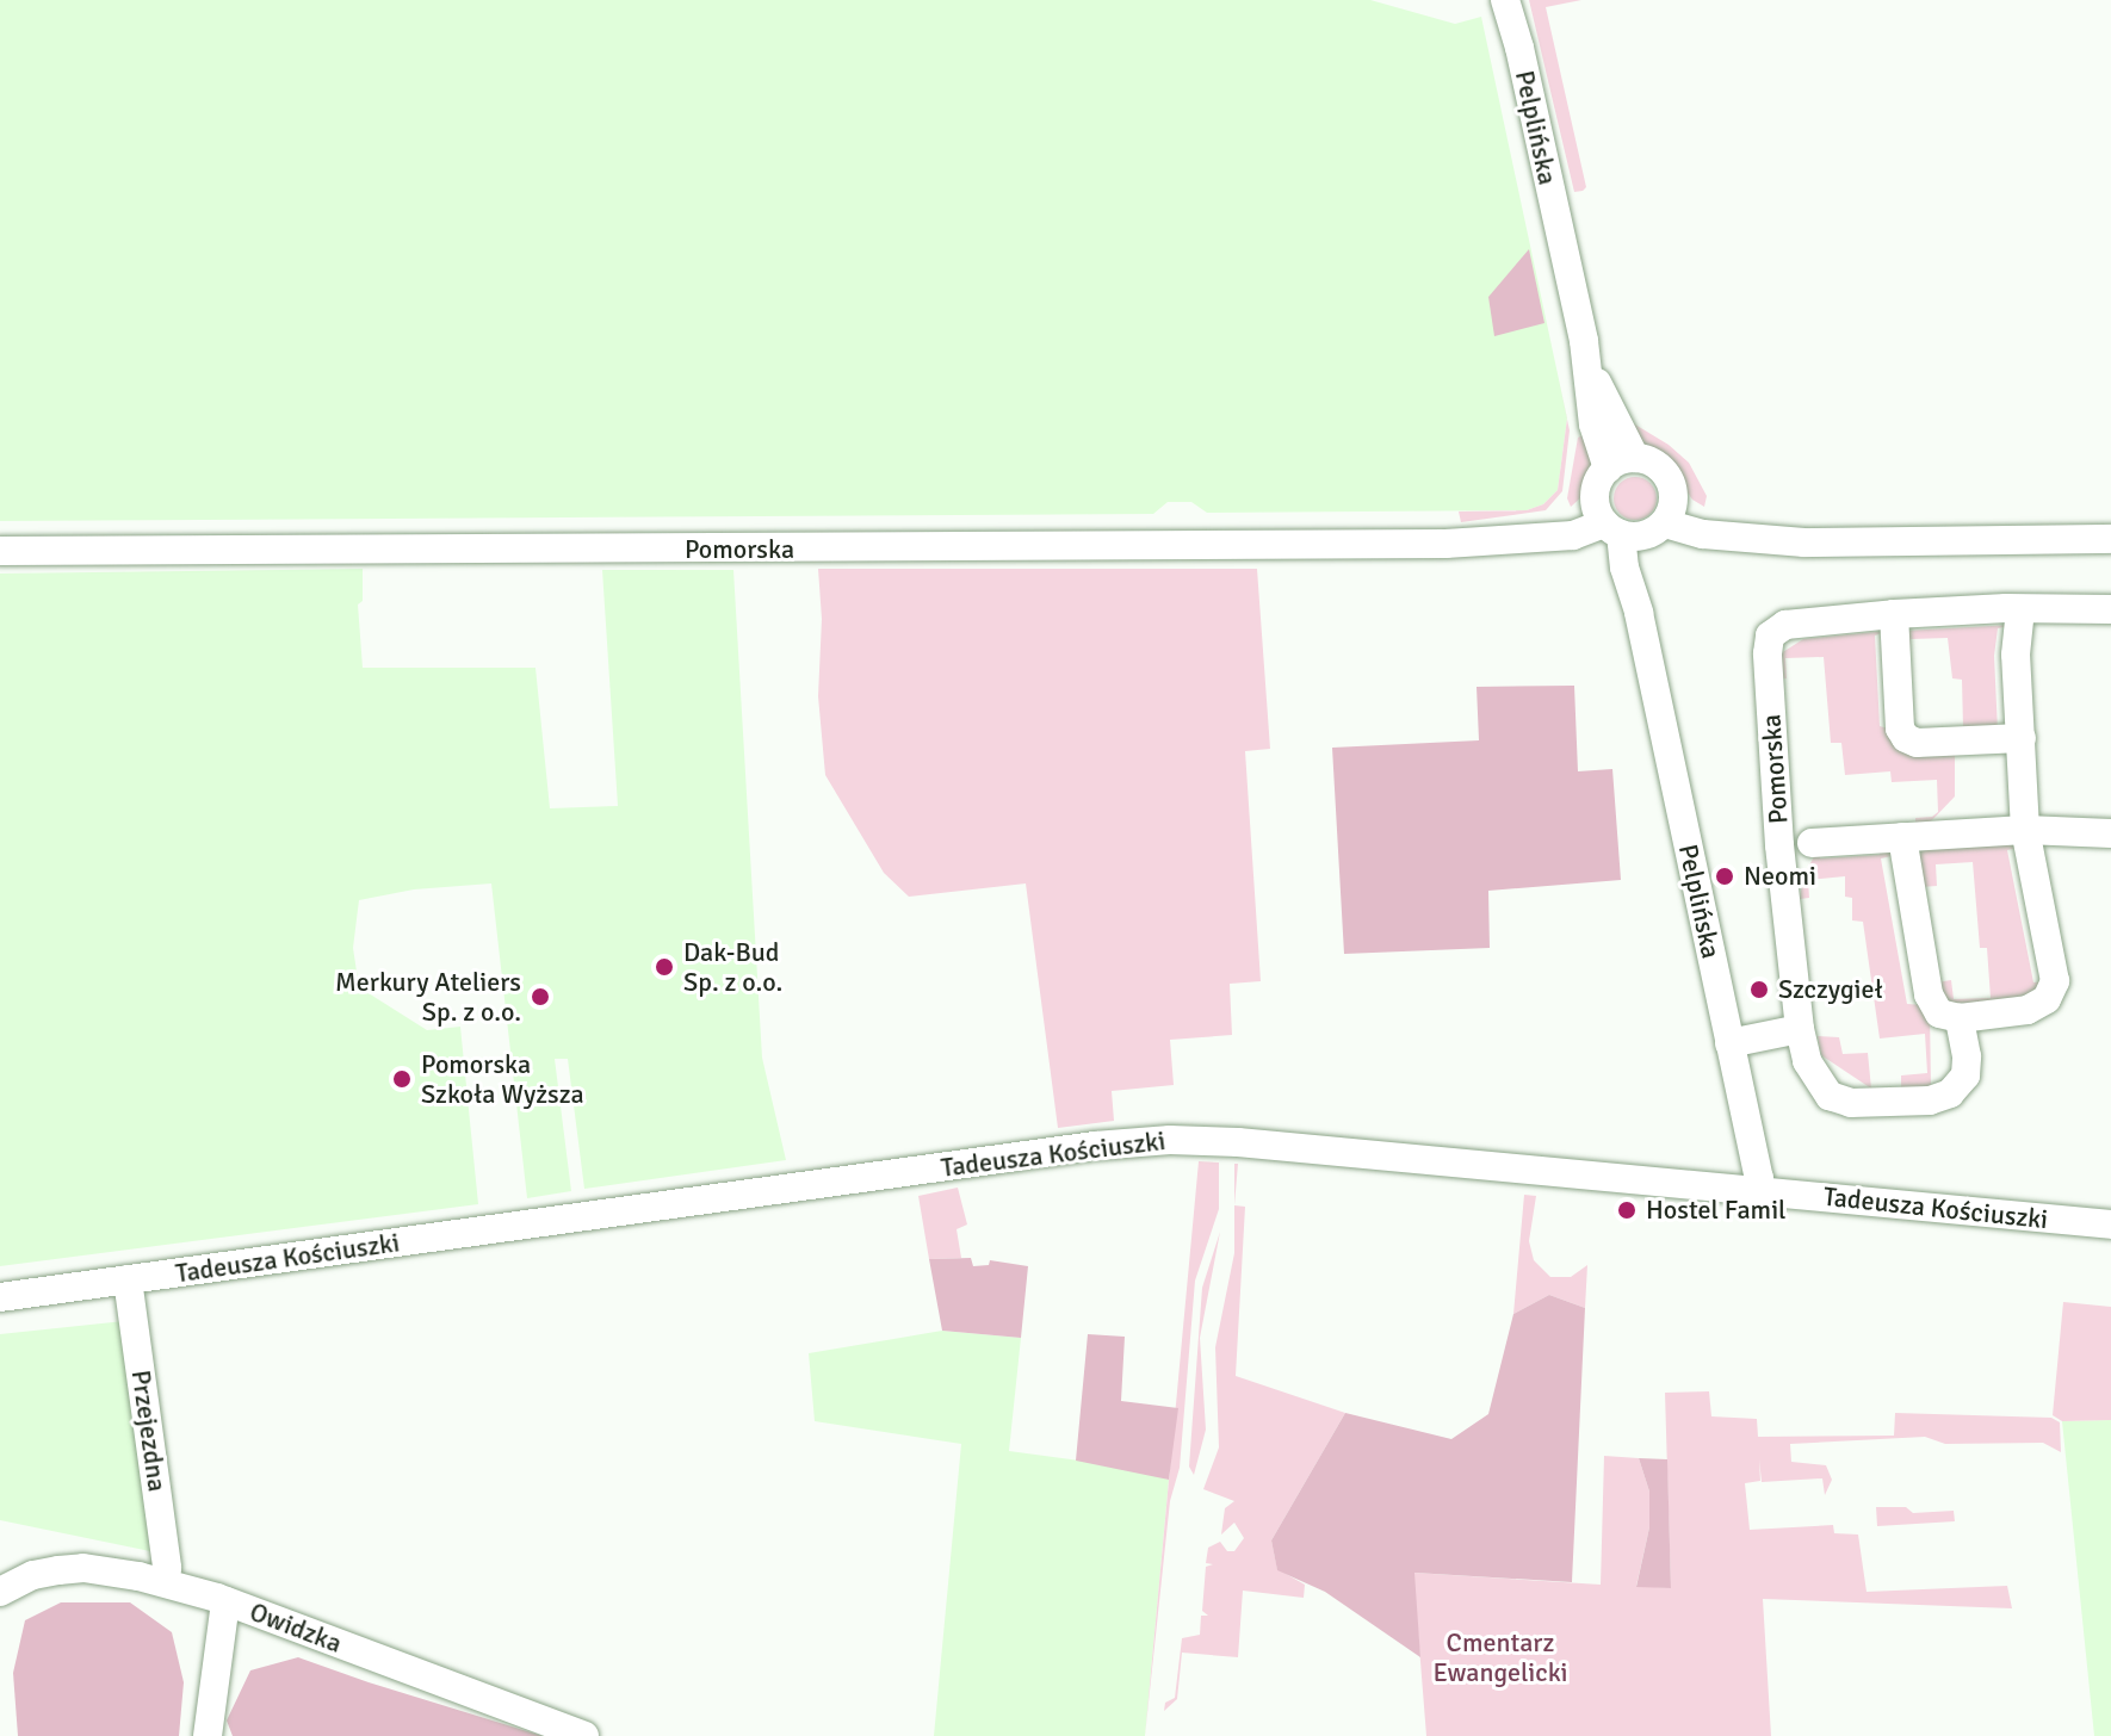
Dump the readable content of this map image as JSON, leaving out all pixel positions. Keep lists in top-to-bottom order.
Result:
{
  "streets": {
    "street": [
      "Pelplińska",
      "Pomorska",
      "Tadeusza Kościuszki",
      "Przejezdna",
      "Owidzka"
    ]
  },
  "crossings": [
    ["Pelplińska", "Pomorska"],
    ["Pelplińska", "Tadeusza Kościuszki"],
    ["Tadeusza Kościuszki", "Przejezdna"],
    ["Przejezdna", "Owidzka"]
  ],
  "parks": ["Cmentarz Ewangelicki"],
  "places": [
    "Neomi",
    "Dak-Bud Sp. z o.o.",
    "Szczygieł",
    "Merkury Ateliers Sp. z o.o.",
    "Pomorska Szkoła Wyższa",
    "Hostel Famil"
  ]
}
